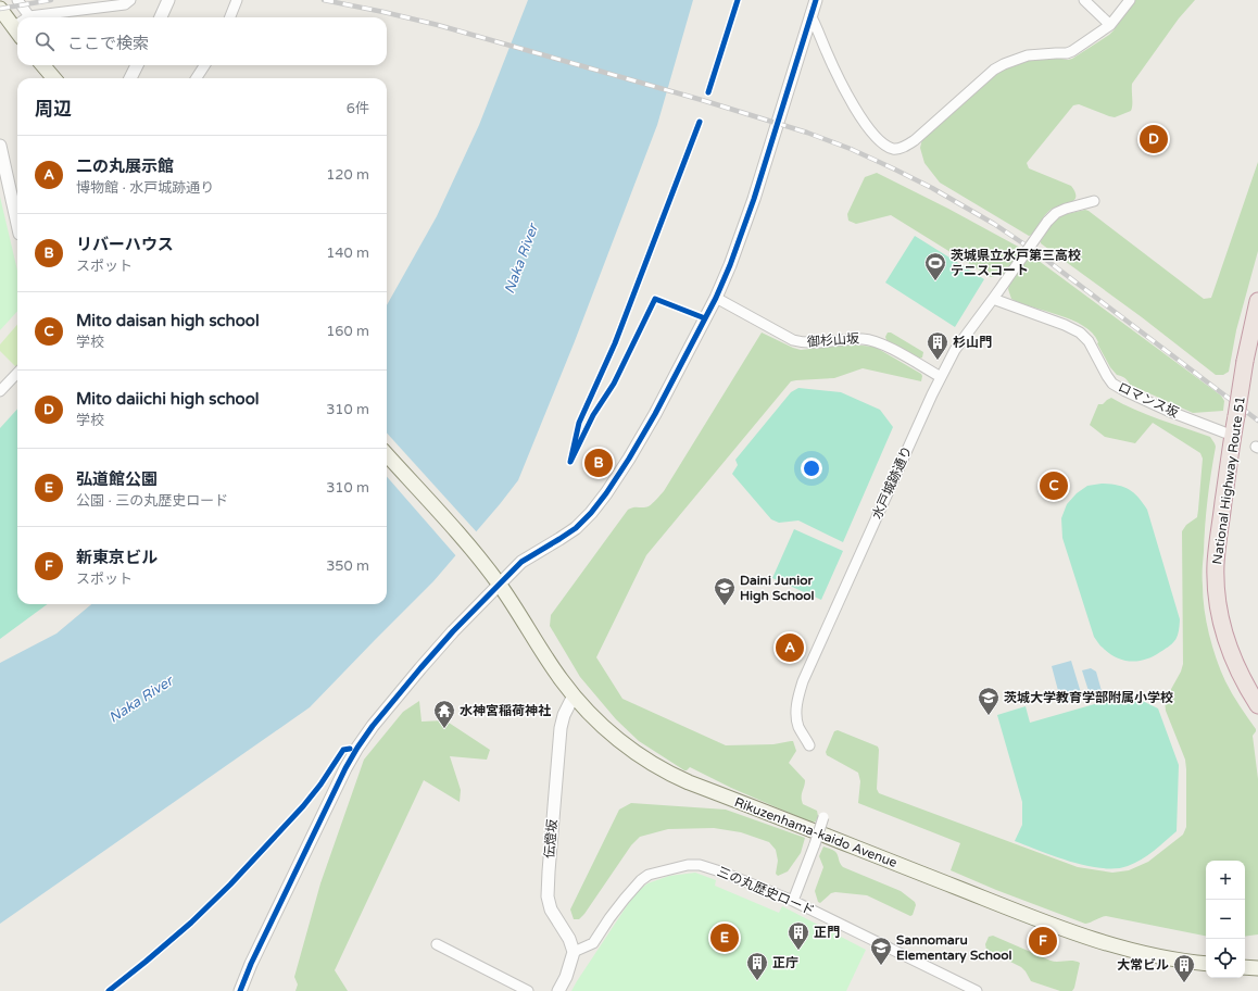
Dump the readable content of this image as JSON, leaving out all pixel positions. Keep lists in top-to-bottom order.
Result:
{
  "streets": {
    "highway": ["National Highway Route 51"],
    "main road": ["Rikuzenhama-kaido Avenue"],
    "street": [
      "御杉山坂",
      "ロマンス坂",
      "水戸城跡通り",
      "伝燈坂",
      "三の丸歴史ロード"
    ]
  },
  "crossings": [
    ["御杉山坂", "水戸城跡通り"],
    ["ロマンス坂", "National Highway Route 51"],
    ["ロマンス坂", "水戸城跡通り"],
    ["Rikuzenhama-kaido Avenue", "伝燈坂"],
    ["伝燈坂", "三の丸歴史ロード"]
  ],
  "water": ["Naka River"],
  "places": {
    "sports": ["茨城県立水戸第三高校 テニスコート"],
    "building": [
      "杉山門",
      "正門",
      "正庁",
      "大常ビル"
    ],
    "school or university": ["Daini Junior High School", "茨城大学教育学部附属小学校", "Sannomaru Elementary School"],
    "temple": ["水神宮稲荷神社"]
  },
  "page": {
    "search": "ここで検索",
    "heading": ["周辺", "6件"],
    "pins": [
      "D",
      "B",
      "C",
      "A",
      "E",
      "F"
    ],
    "list": [
      {
        "mark": "A",
        "name": "二の丸展示館",
        "note": "博物館 · 水戸城跡通り",
        "value": "120 m"
      },
      {
        "mark": "B",
        "name": "リバーハウス",
        "note": "スポット",
        "value": "140 m"
      },
      {
        "mark": "C",
        "name": "Mito daisan high school",
        "note": "学校",
        "value": "160 m"
      },
      {
        "mark": "D",
        "name": "Mito daiichi high school",
        "note": "学校",
        "value": "310 m"
      },
      {
        "mark": "E",
        "name": "弘道館公園",
        "note": "公園 · 三の丸歴史ロード",
        "value": "310 m"
      },
      {
        "mark": "F",
        "name": "新東京ビル",
        "note": "スポット",
        "value": "350 m"
      }
    ],
    "map_buttons": ["+", "−"]
  }
}
